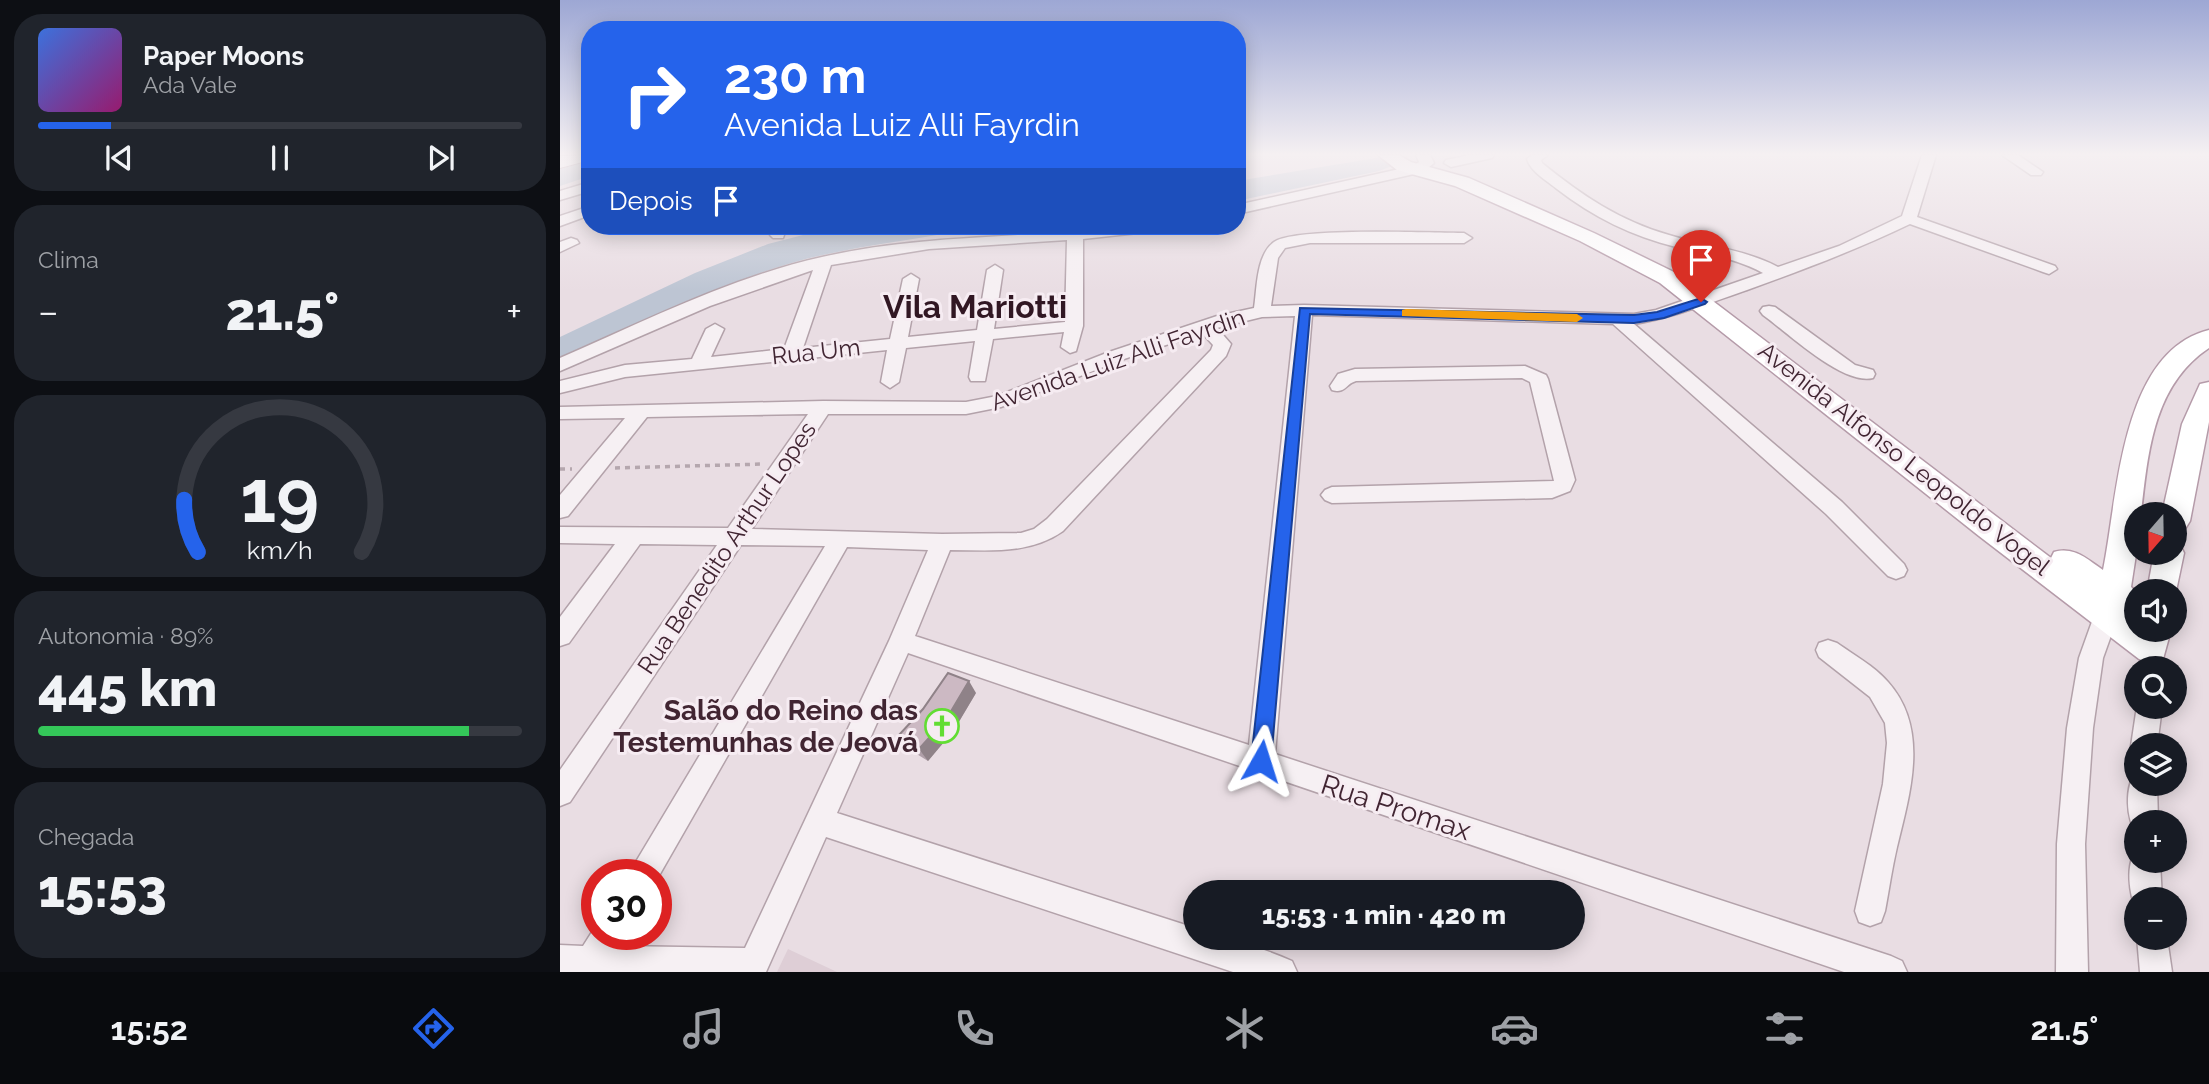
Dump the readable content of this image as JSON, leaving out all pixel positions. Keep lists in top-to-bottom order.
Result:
{
  "streets": {
    "main road": ["Avenida Alfonso Leopoldo Vogel"],
    "street": [
      "Rua Um",
      "Avenida Luiz Alli Fayrdin",
      "Rua Benedito Arthur Lopes",
      "Rua Promax"
    ]
  },
  "crossings": [
    ["Avenida Luiz Alli Fayrdin", "Avenida Alfonso Leopoldo Vogel"],
    ["Avenida Luiz Alli Fayrdin", "Rua Benedito Arthur Lopes"]
  ],
  "districts": ["Vila Mariotti"],
  "places": {
    "church": ["Salão do Reino das Testemunhas de Jeová"]
  },
  "north": "bottom",
  "page": {
    "turn": ["230 m", "Avenida Luiz Alli Fayrdin"],
    "song": ["Paper Moons", "Ada Vale"],
    "then": "Depois",
    "tile": [
      "Clima",
      ["Autonomia · 89%", "445 km"],
      ["Chegada", "15:53"]
    ],
    "heat": ["−", "21.5°", "+"],
    "map_buttons": ["+", "−"],
    "limit": "30",
    "trip": "15:53 · 1 min · 420 m",
    "tabs": ["15:52", "21.5°"],
    "gauge": ["19", "km/h"]
  }
}
